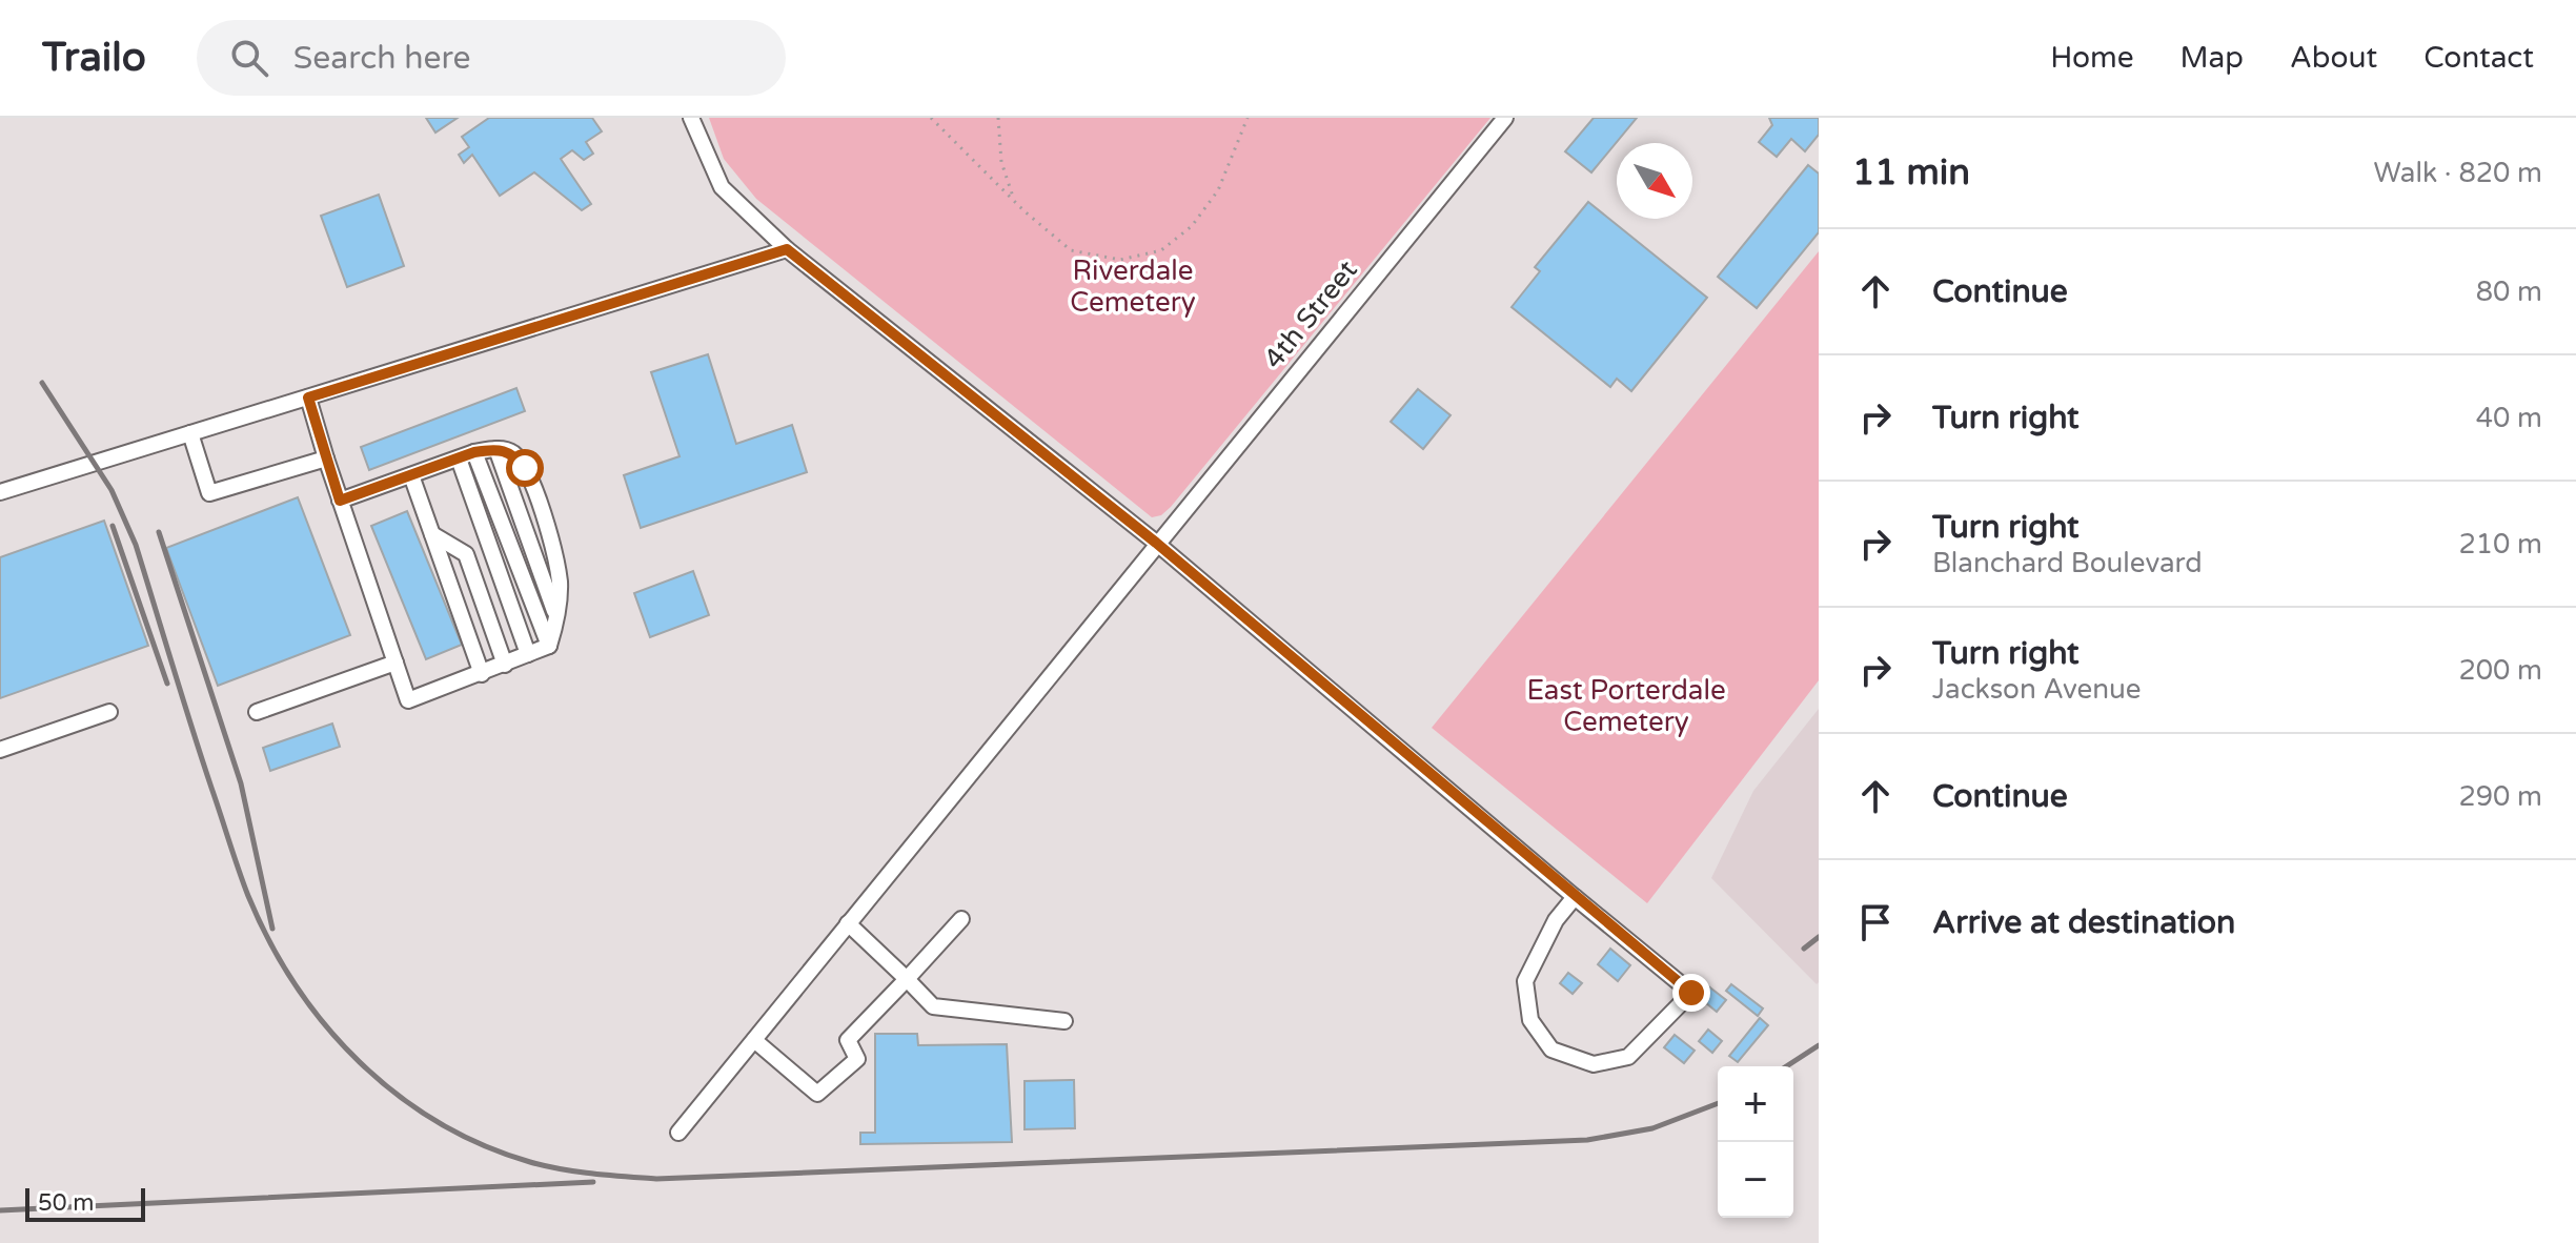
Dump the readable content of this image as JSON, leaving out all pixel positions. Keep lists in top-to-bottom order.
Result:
{
  "streets": {
    "street": ["4th Street"]
  },
  "parks": ["Riverdale Cemetery", "East Porterdale Cemetery"],
  "scale_bar": "50 m",
  "north": "bottom right",
  "page": {
    "header": "Trailo",
    "search": "Search here",
    "nav": [
      "Home",
      "Map",
      "About",
      "Contact"
    ],
    "heading": ["11 min", "Walk · 820 m"],
    "list": [
      ["Continue", "80 m"],
      ["Turn right", "40 m"],
      ["Turn right", "Blanchard Boulevard", "210 m"],
      ["Turn right", "Jackson Avenue", "200 m"],
      ["Continue", "290 m"],
      "Arrive at destination"
    ],
    "map_buttons": ["+", "−"],
    "scale": "50 m"
  }
}
